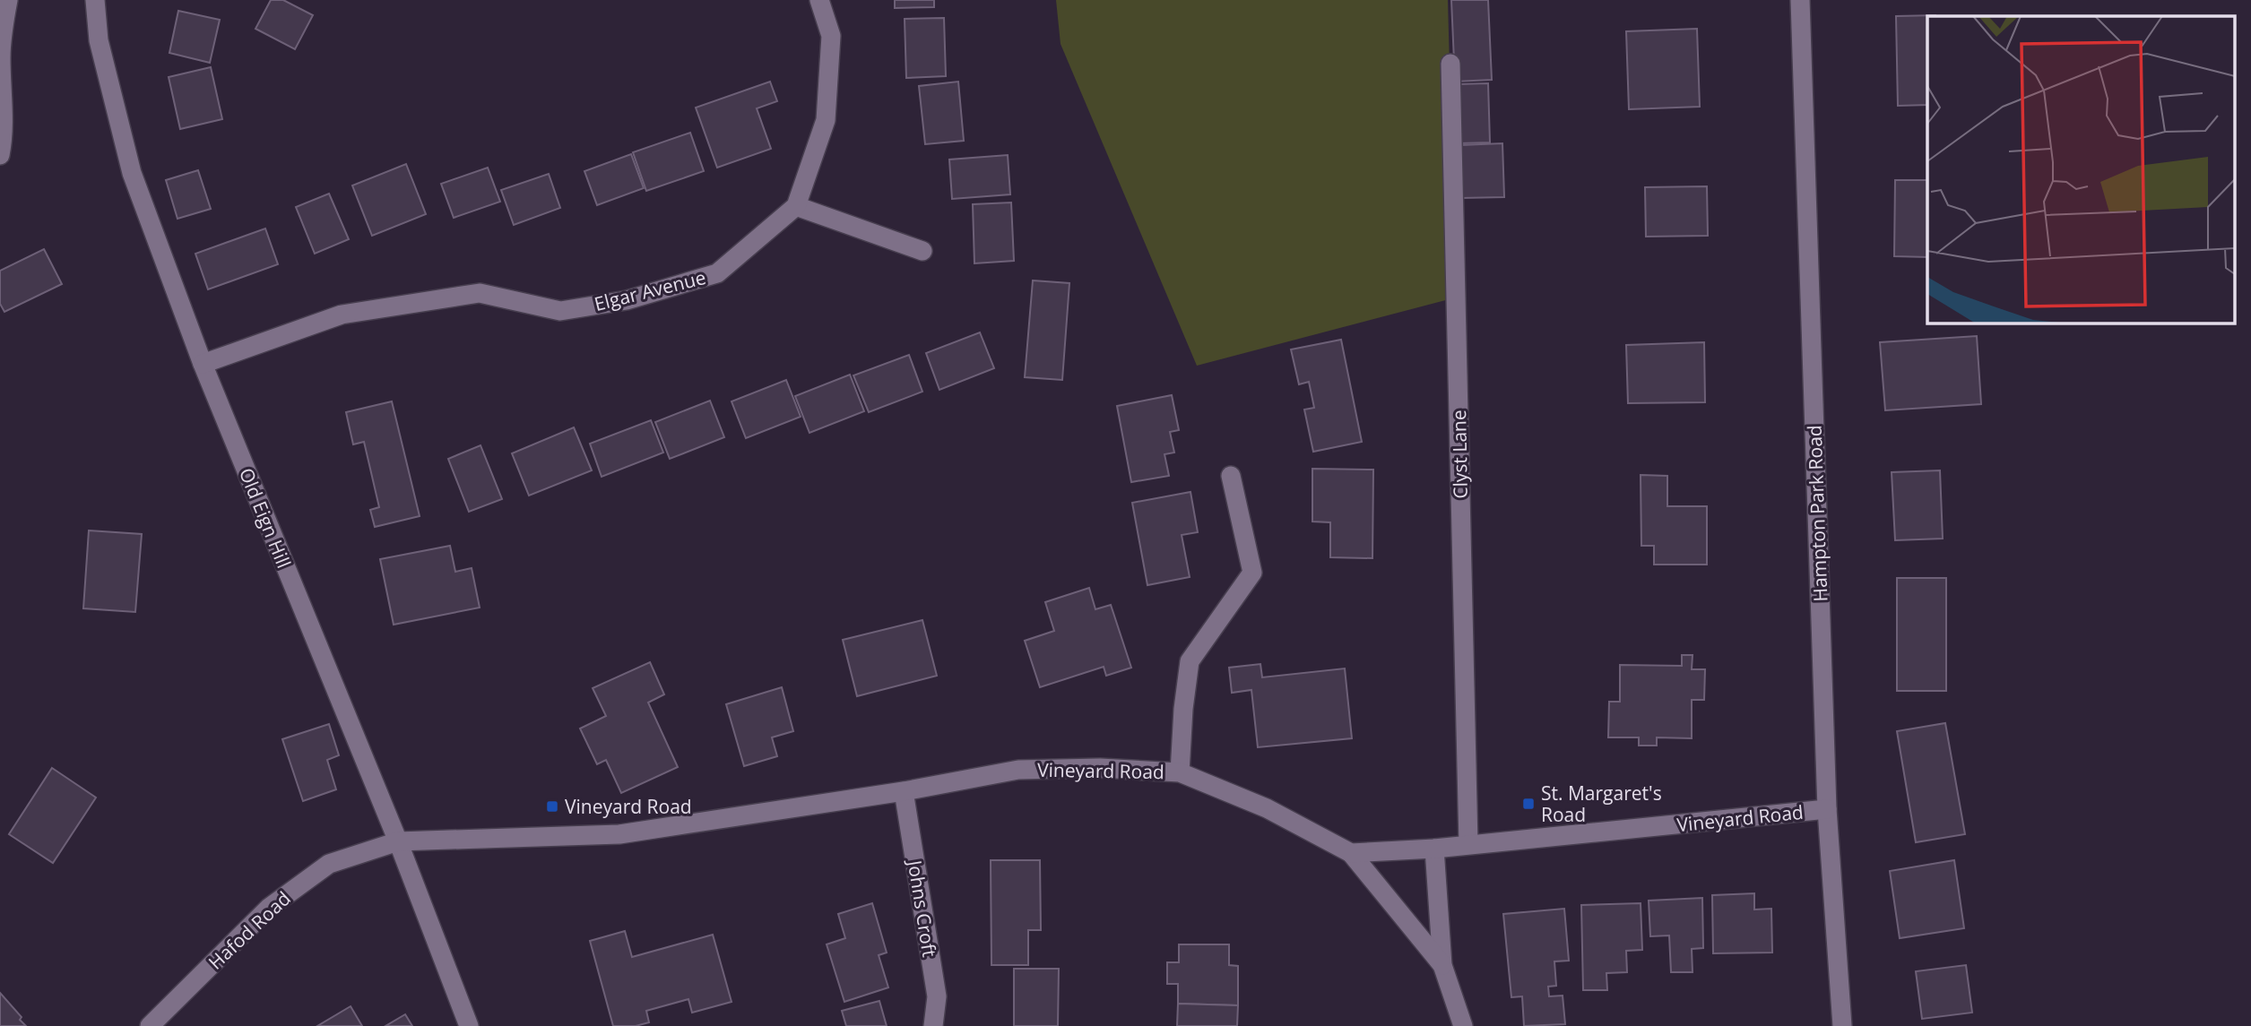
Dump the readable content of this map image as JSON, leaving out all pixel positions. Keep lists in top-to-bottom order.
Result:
{
  "streets": {
    "street": [
      "Elgar Avenue",
      "Clyst Lane",
      "Hampton Park Road",
      "Old Eign Hill",
      "Vineyard Road",
      "Johns Croft",
      "Hafod Road"
    ]
  },
  "crossings": [
    ["Elgar Avenue", "Old Eign Hill"],
    ["Clyst Lane", "Vineyard Road"],
    ["Hampton Park Road", "Vineyard Road"],
    ["Old Eign Hill", "Vineyard Road"],
    ["Old Eign Hill", "Hafod Road"],
    ["Vineyard Road", "Johns Croft"],
    ["Vineyard Road", "Hafod Road"]
  ],
  "places": {
    "transit": ["St. Margaret's Road", "Vineyard Road"]
  }
}
